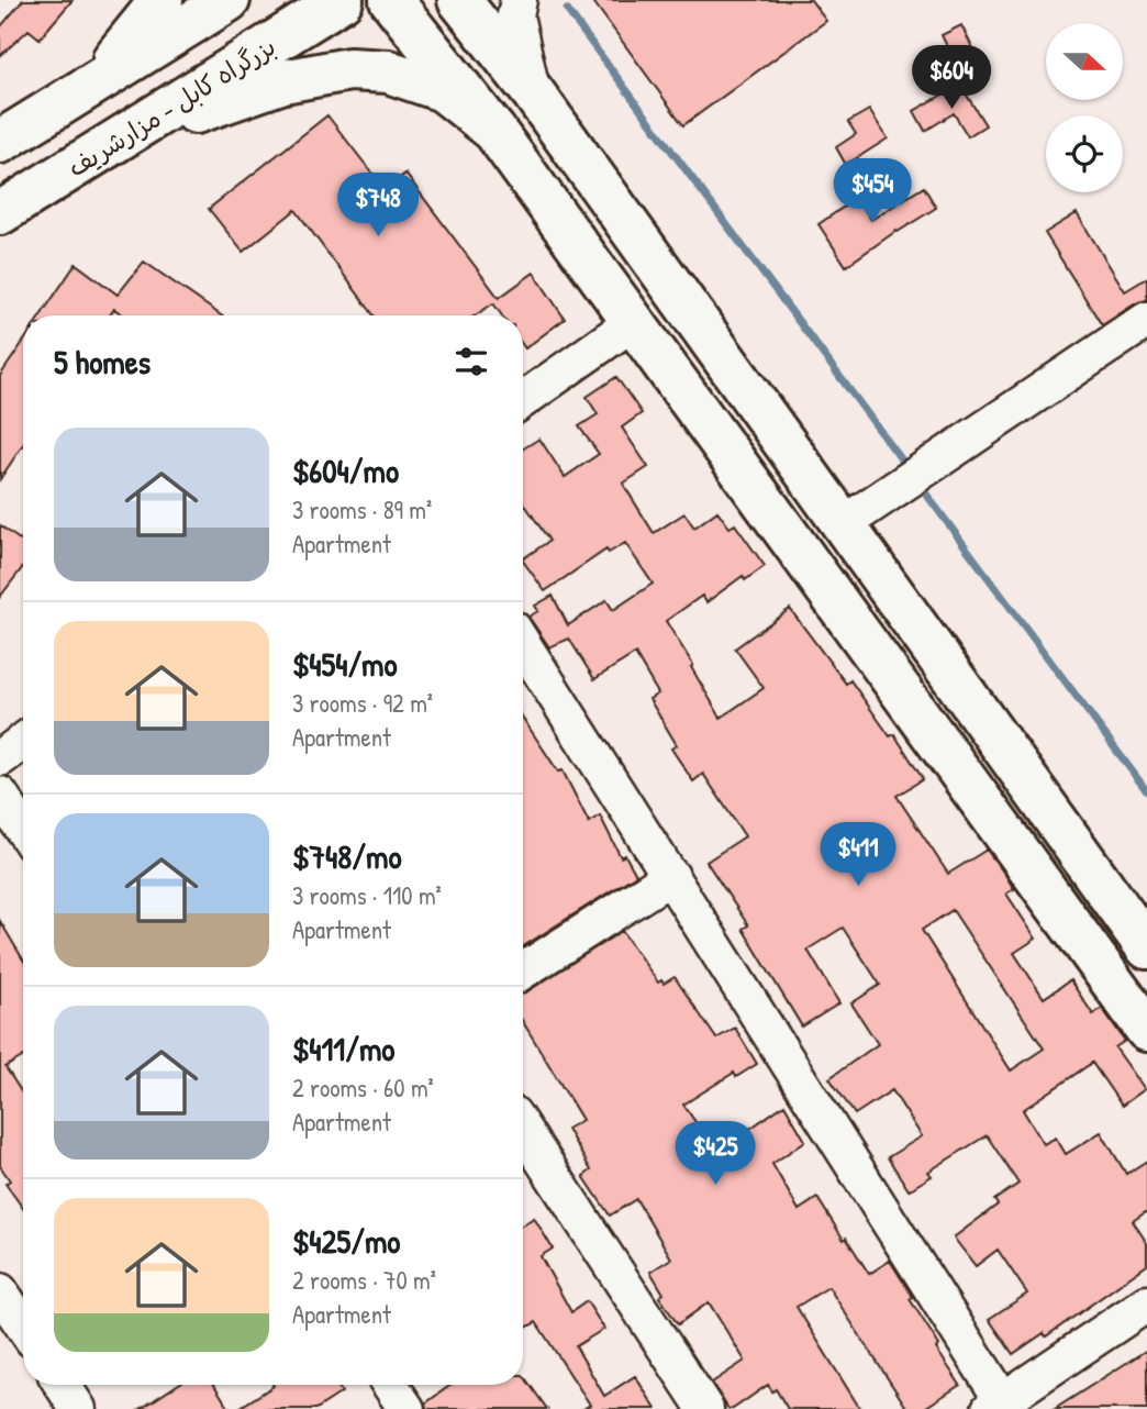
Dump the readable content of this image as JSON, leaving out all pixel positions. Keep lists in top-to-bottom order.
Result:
{
  "streets": {
    "main road": ["بزرگراه کابل - مزارشریف"]
  },
  "north": "right",
  "page": {
    "price": [
      "$604",
      "$454",
      "$748",
      "$411",
      "$425"
    ],
    "heading": "5 homes",
    "list": [
      {
        "name": "$604/mo",
        "note": "3 rooms · 89 m² · Apartment"
      },
      {
        "name": "$454/mo",
        "note": "3 rooms · 92 m² · Apartment"
      },
      {
        "name": "$748/mo",
        "note": "3 rooms · 110 m² · Apartment"
      },
      {
        "name": "$411/mo",
        "note": "2 rooms · 60 m² · Apartment"
      },
      {
        "name": "$425/mo",
        "note": "2 rooms · 70 m² · Apartment"
      }
    ]
  }
}
